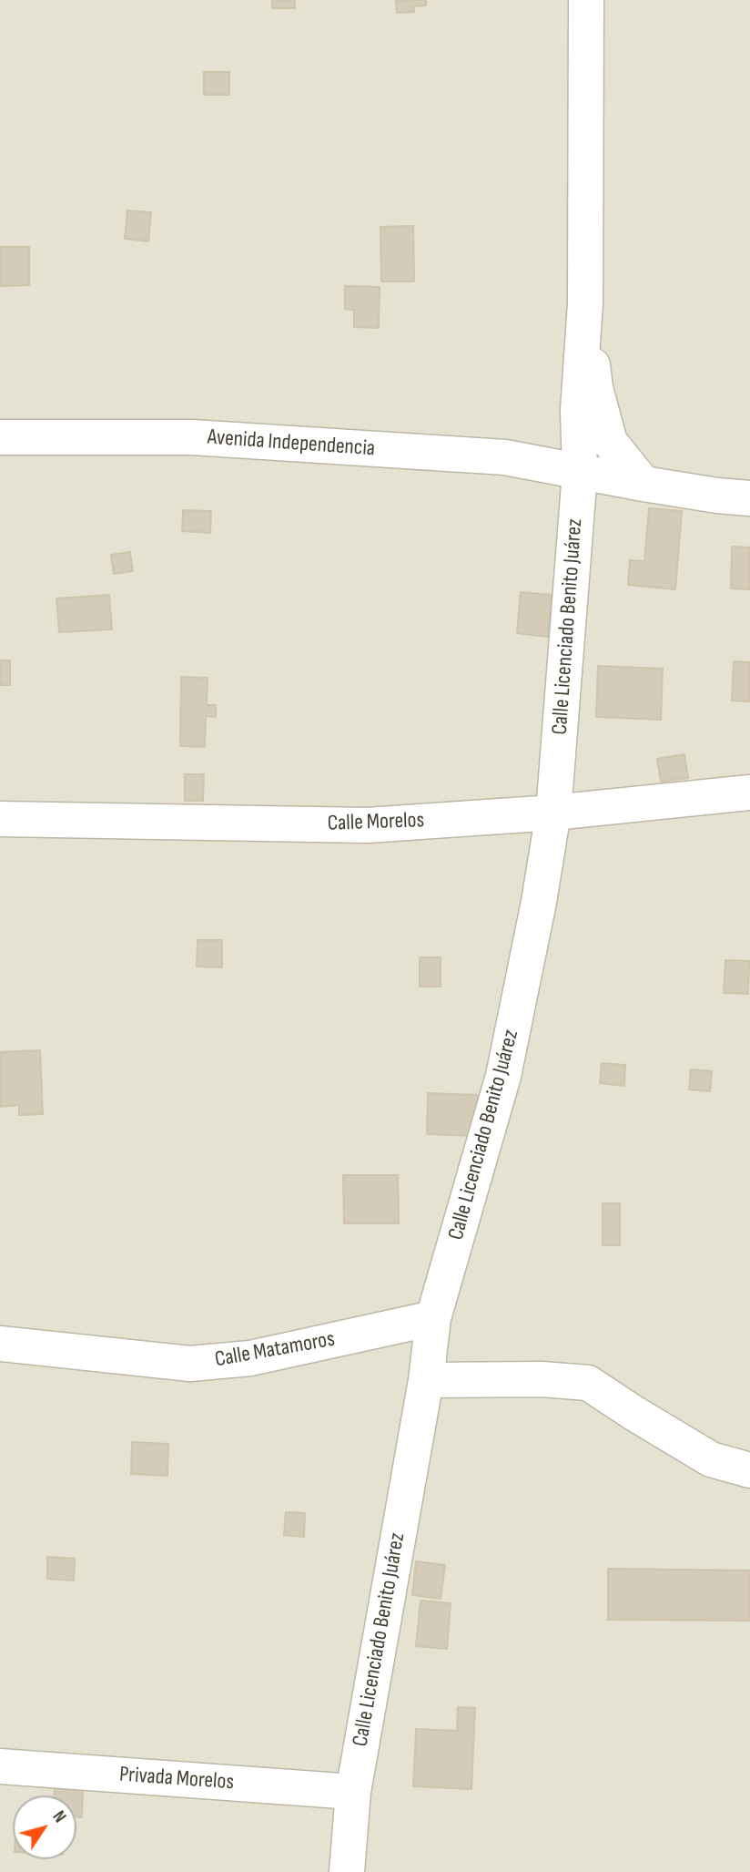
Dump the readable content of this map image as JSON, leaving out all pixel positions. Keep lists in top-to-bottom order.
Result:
{
  "streets": {
    "street": [
      "Avenida Independencia",
      "Calle Licenciado Benito Juárez",
      "Calle Morelos",
      "Calle Matamoros",
      "Privada Morelos"
    ]
  },
  "crossings": [
    ["Avenida Independencia", "Calle Licenciado Benito Juárez"],
    ["Calle Licenciado Benito Juárez", "Calle Morelos"],
    ["Calle Licenciado Benito Juárez", "Calle Matamoros"],
    ["Calle Licenciado Benito Juárez", "Privada Morelos"]
  ],
  "north": "top right"
}
